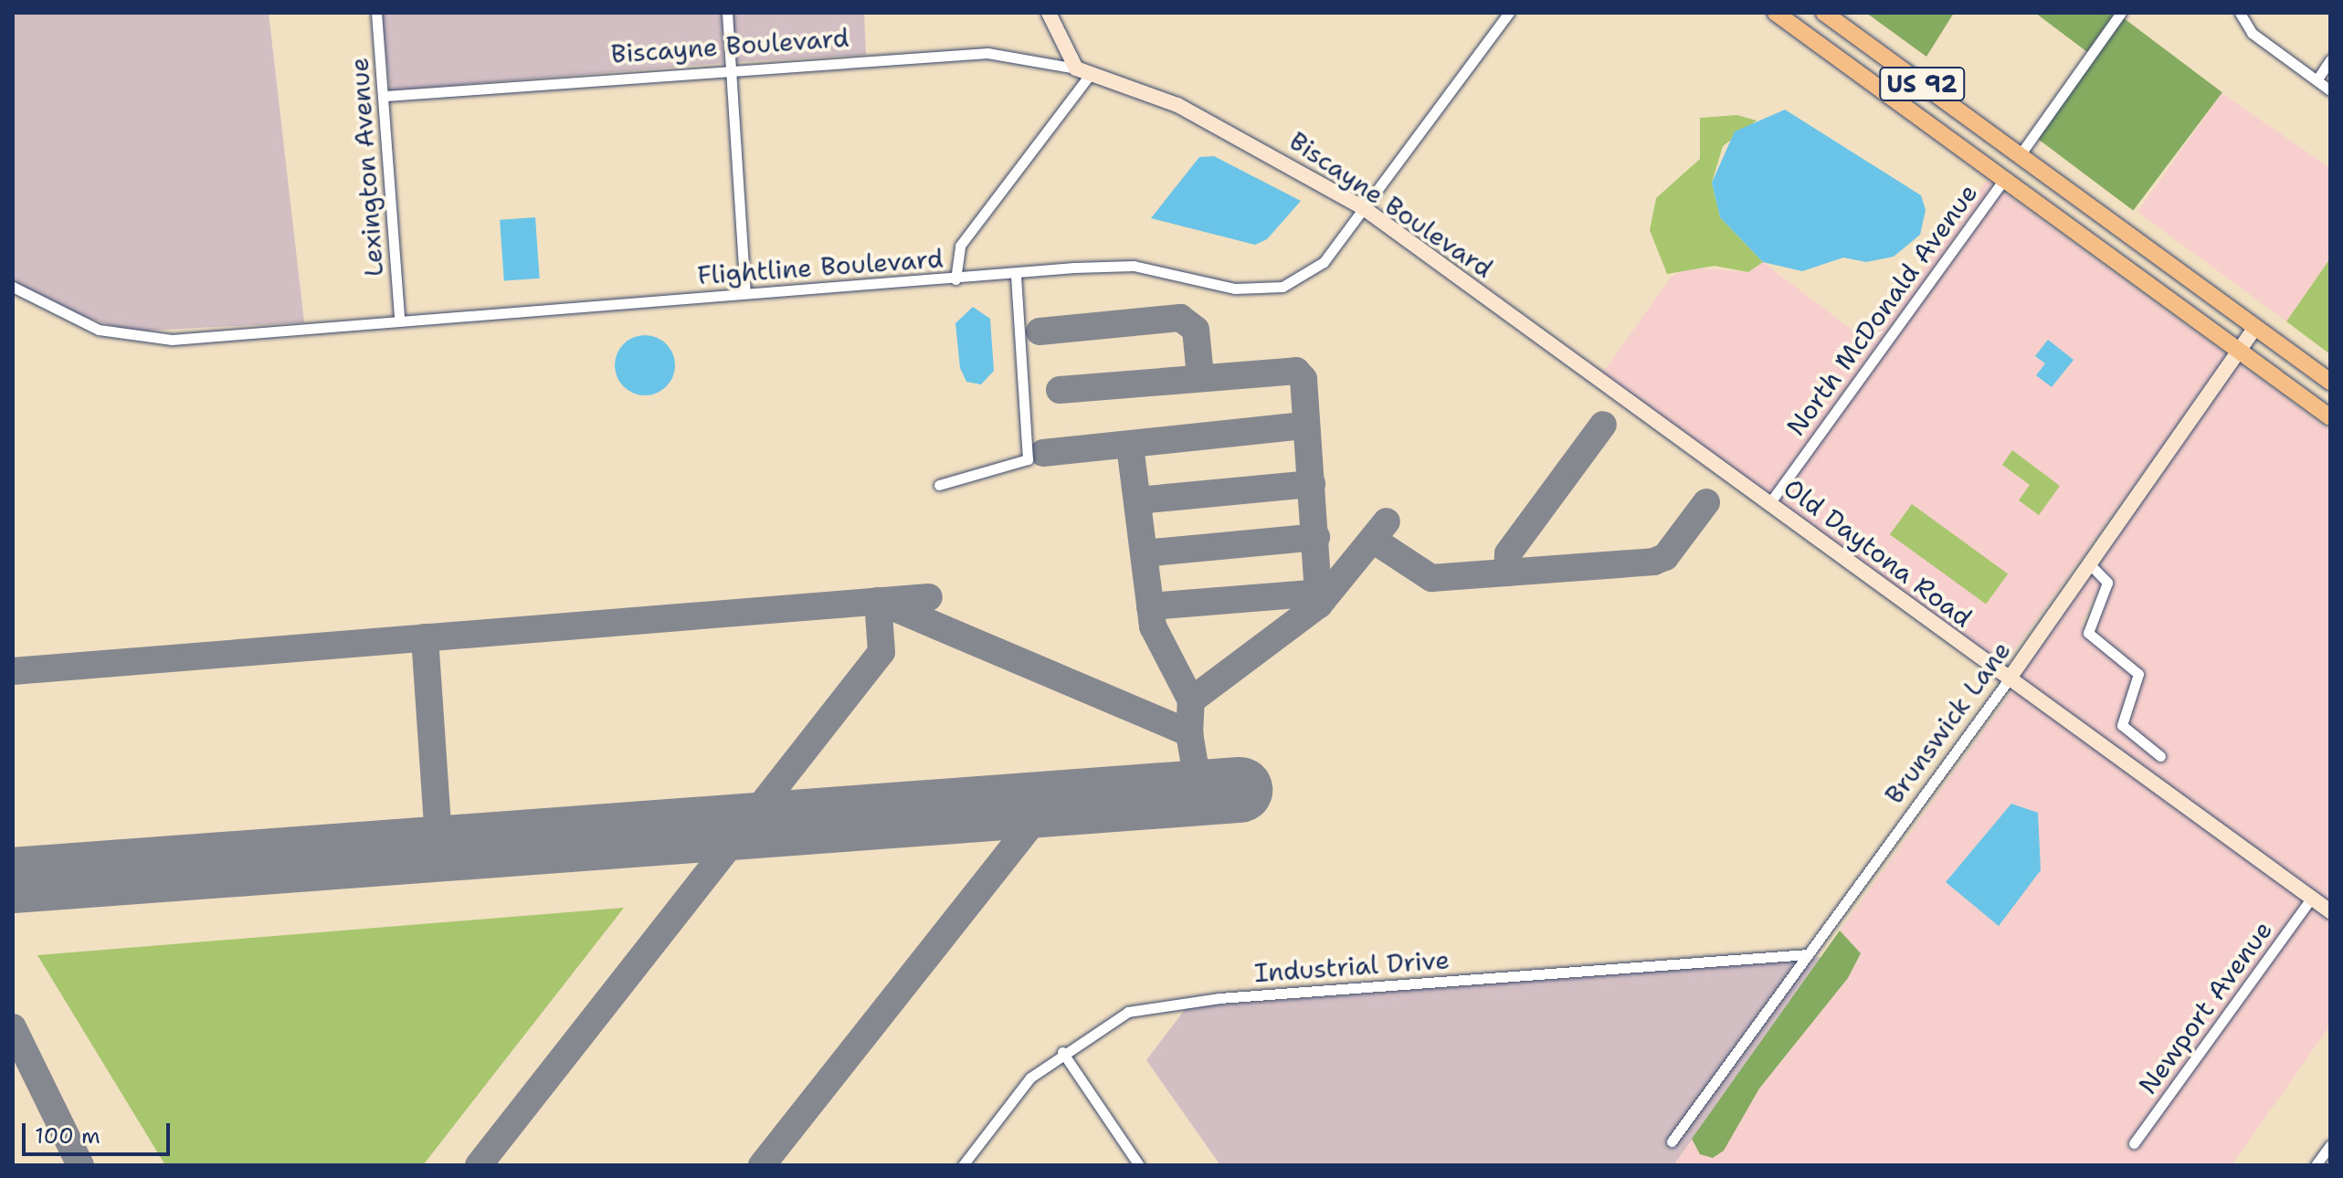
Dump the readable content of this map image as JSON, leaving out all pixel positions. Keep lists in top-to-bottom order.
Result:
{
  "streets": {
    "main road": ["US 92"],
    "street": [
      "Biscayne Boulevard",
      "Lexington Avenue",
      "Flightline Boulevard",
      "North McDonald Avenue",
      "Old Daytona Road",
      "Brunswick Lane",
      "Industrial Drive",
      "Newport Avenue"
    ]
  },
  "crossings": [
    ["Biscayne Boulevard", "Lexington Avenue"],
    ["Biscayne Boulevard", "Flightline Boulevard"],
    ["Biscayne Boulevard", "Old Daytona Road"],
    ["US 92", "North McDonald Avenue"],
    ["US 92", "Brunswick Lane"],
    ["Lexington Avenue", "Flightline Boulevard"],
    ["North McDonald Avenue", "Old Daytona Road"],
    ["Old Daytona Road", "Brunswick Lane"],
    ["Old Daytona Road", "Newport Avenue"],
    ["Brunswick Lane", "Industrial Drive"]
  ],
  "scale_bar": "100 m"
}
